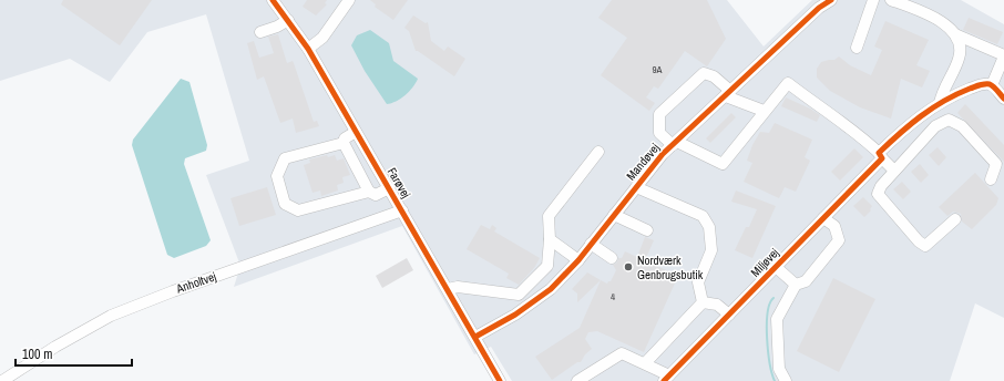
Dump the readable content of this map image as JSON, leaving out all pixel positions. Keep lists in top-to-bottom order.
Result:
{
  "streets": {
    "street": [
      "Mandøvej",
      "Farøvej",
      "Miljøvej",
      "Anholtvej"
    ]
  },
  "crossings": [
    ["Mandøvej", "Farøvej"],
    ["Farøvej", "Anholtvej"]
  ],
  "places": ["Nordværk Genbrugsbutik"],
  "house_numbers": ["9A", "4"],
  "scale_bar": "100 m"
}
